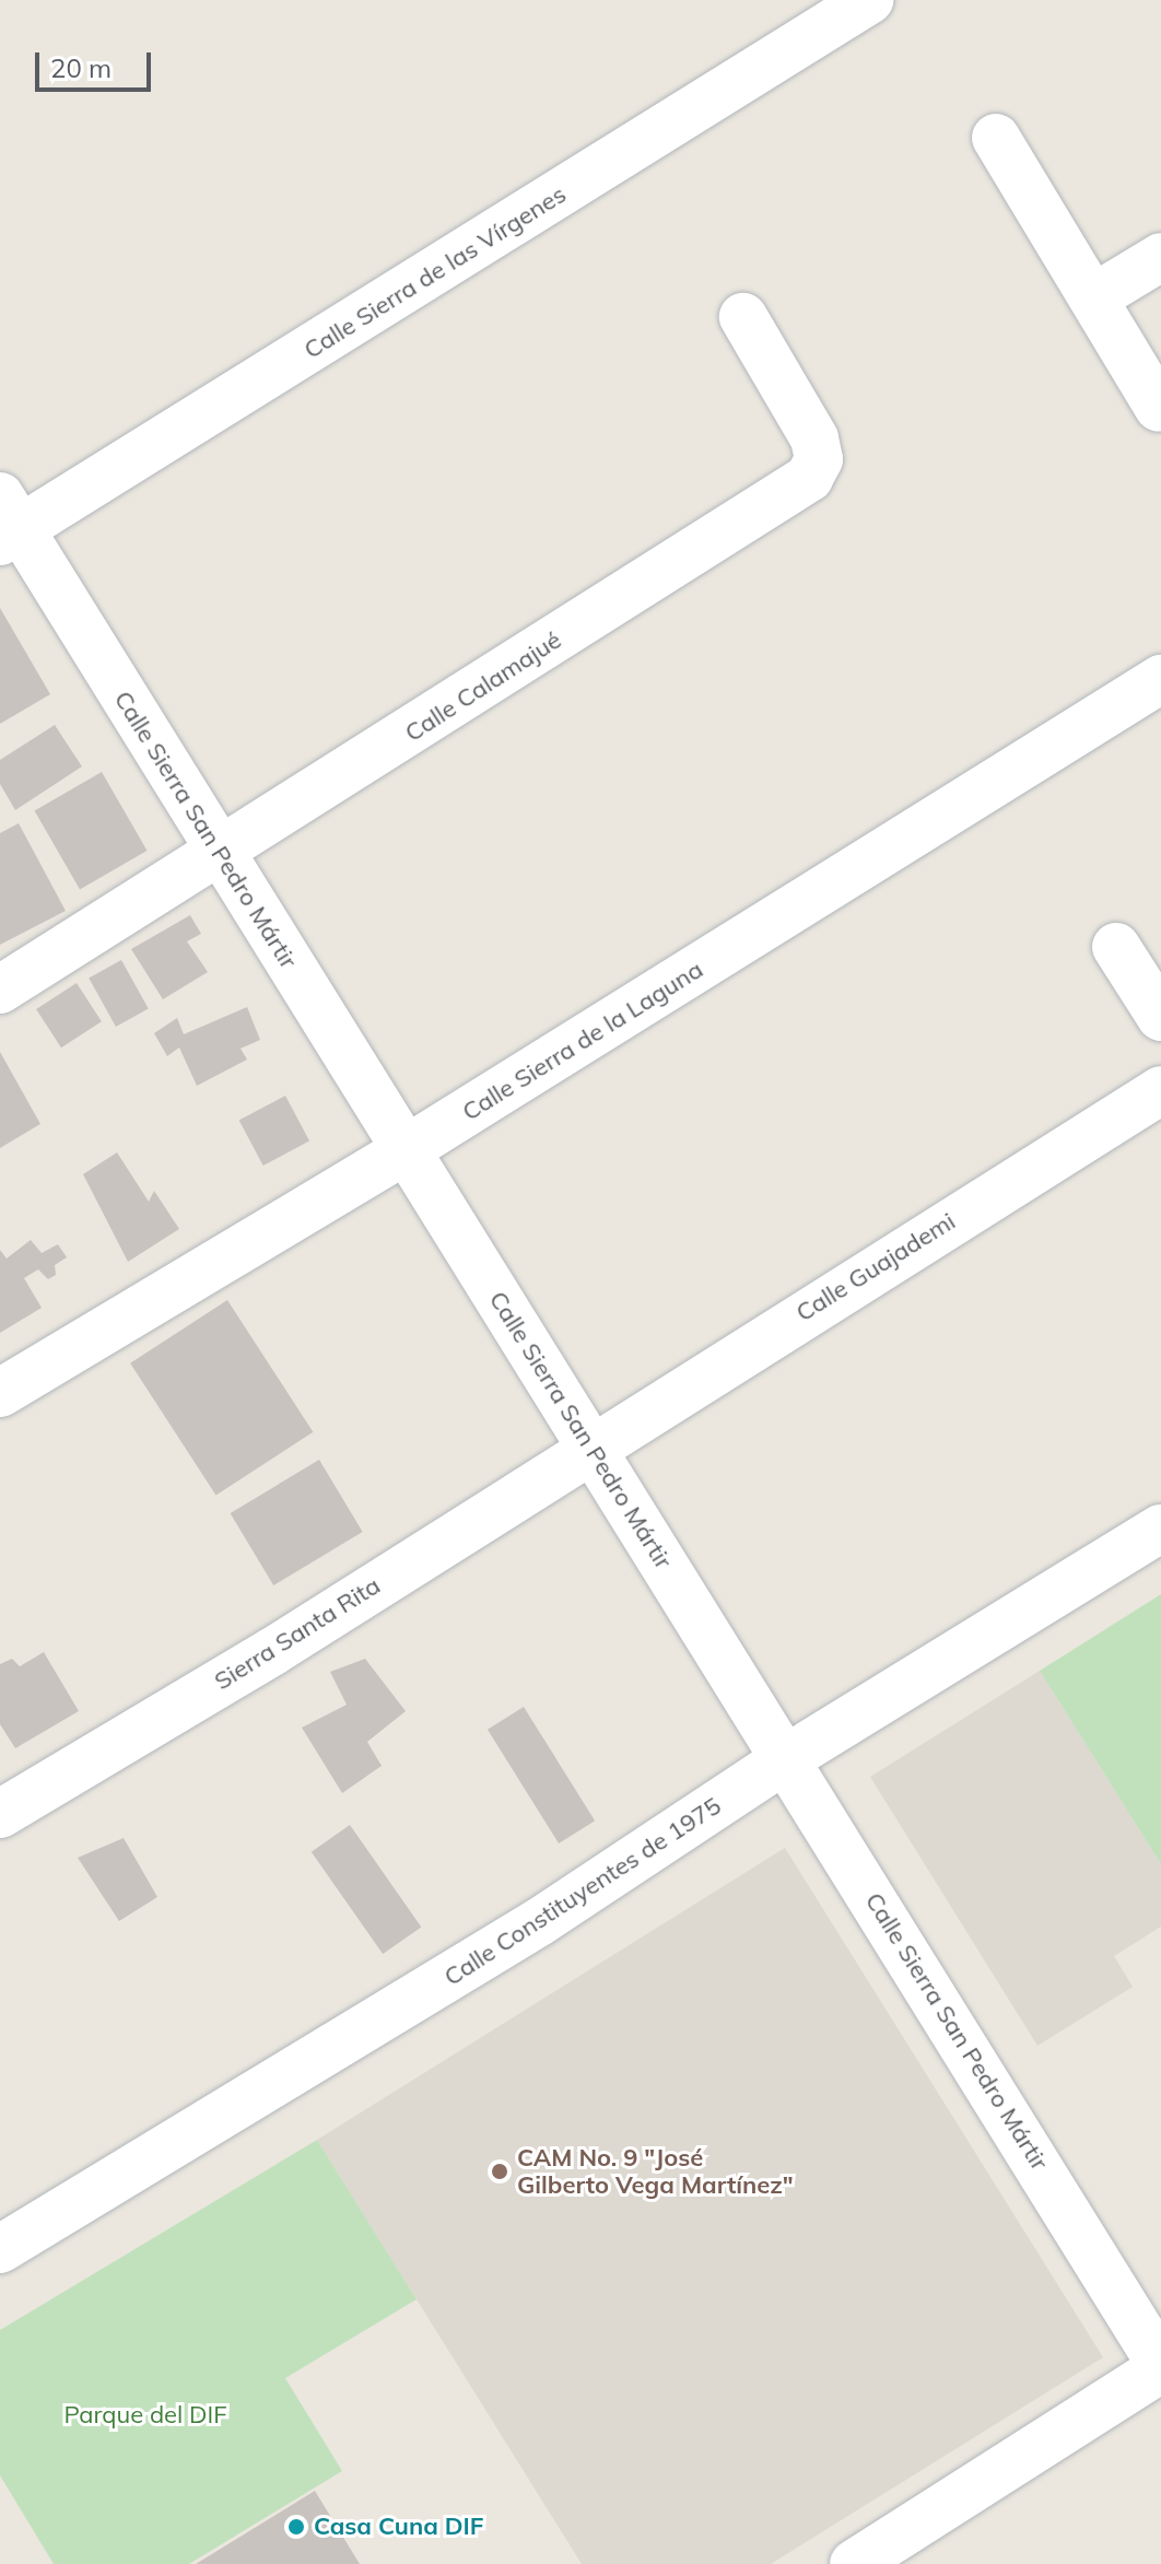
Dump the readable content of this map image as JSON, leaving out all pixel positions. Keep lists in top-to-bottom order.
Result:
{
  "streets": {
    "street": [
      "Calle Sierra de las Vírgenes",
      "Calle Calamajué",
      "Calle Sierra San Pedro Mártir",
      "Calle Sierra de la Laguna",
      "Calle Guajademi",
      "Sierra Santa Rita",
      "Calle Constituyentes de 1975"
    ]
  },
  "crossings": [
    ["Calle Sierra de las Vírgenes", "Calle Sierra San Pedro Mártir"],
    ["Calle Calamajué", "Calle Sierra San Pedro Mártir"],
    ["Calle Sierra San Pedro Mártir", "Calle Sierra de la Laguna"],
    ["Calle Sierra San Pedro Mártir", "Calle Guajademi"],
    ["Calle Sierra San Pedro Mártir", "Sierra Santa Rita"],
    ["Calle Sierra San Pedro Mártir", "Calle Constituyentes de 1975"],
    ["Calle Guajademi", "Sierra Santa Rita"]
  ],
  "parks": ["Parque del DIF"],
  "places": ["CAM No. 9 \"José Gilberto Vega Martínez\"", "Casa Cuna DIF"],
  "scale_bar": "20 m"
}
